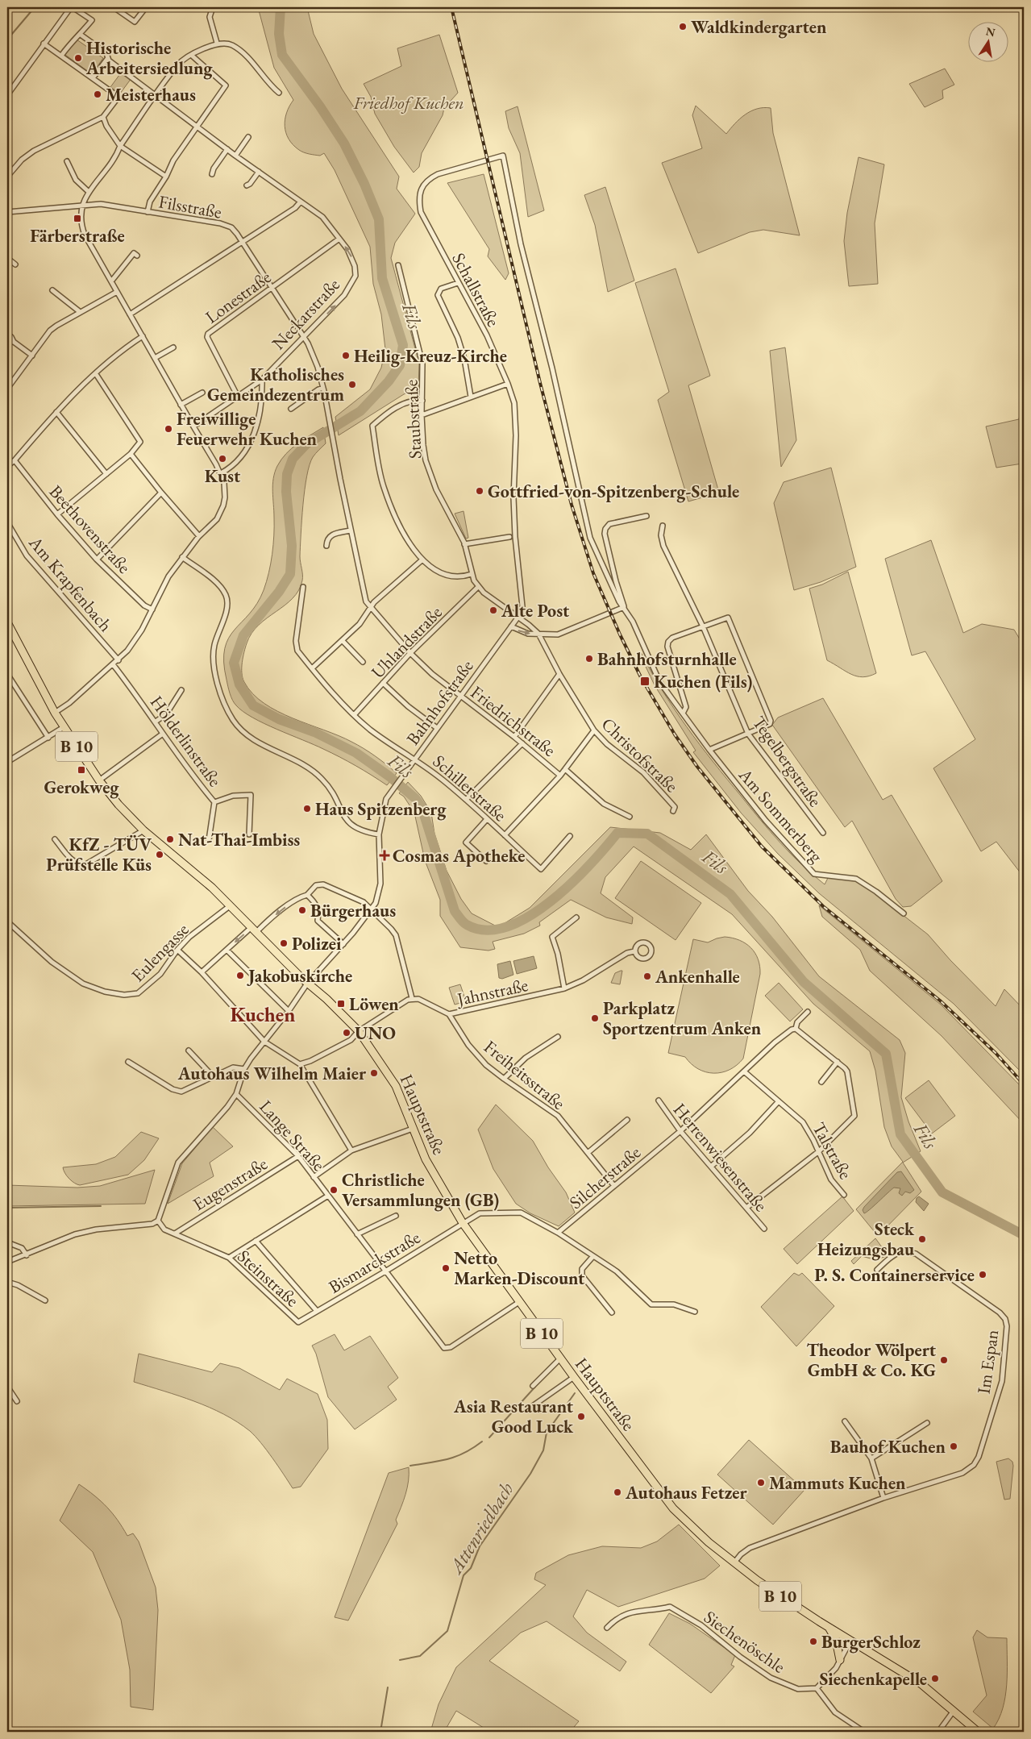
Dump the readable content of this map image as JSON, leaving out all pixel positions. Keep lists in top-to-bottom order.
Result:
{
  "streets": {
    "main road": ["B 10", "Hauptstraße"],
    "street": [
      "Filsstraße",
      "Schallstraße",
      "Lonestraße",
      "Neckarstraße",
      "Staubstraße",
      "Beethovenstraße",
      "Am Krapfenbach",
      "Uhlandstraße",
      "Bahnhofstraße",
      "Friedrichstraße",
      "Hölderlinstraße",
      "Christofstraße",
      "Tegelbergstraße",
      "Schillerstraße",
      "Am Sommerberg",
      "Eulengasse",
      "Jahnstraße",
      "Freiheitsstraße",
      "Lange Straße",
      "Talstraße",
      "Herrenwiesenstraße",
      "Silcherstraße",
      "Eugenstraße",
      "Bismarckstraße",
      "Steinstraße",
      "Im Espan",
      "Siechenöschle"
    ]
  },
  "crossings": [
    ["Filsstraße", "Lonestraße"],
    ["Filsstraße", "Neckarstraße"],
    ["Filsstraße", "Friedrichstraße"],
    ["Schallstraße", "Staubstraße"],
    ["Schallstraße", "Bahnhofstraße"],
    ["Schallstraße", "Am Sommerberg"],
    ["Lonestraße", "Neckarstraße"],
    ["Staubstraße", "Uhlandstraße"],
    ["Staubstraße", "Bahnhofstraße"],
    ["Uhlandstraße", "Friedrichstraße"],
    ["Uhlandstraße", "Schillerstraße"],
    ["Bahnhofstraße", "Friedrichstraße"],
    ["Bahnhofstraße", "Schillerstraße"],
    ["Bahnhofstraße", "Hauptstraße"],
    ["Bahnhofstraße", "Lange Straße"],
    ["Bahnhofstraße", "Steinstraße"],
    ["B 10", "Hauptstraße"],
    ["B 10", "Im Espan"],
    ["Eulengasse", "Hauptstraße"],
    ["Jahnstraße", "Freiheitsstraße"],
    ["Freiheitsstraße", "Silcherstraße"],
    ["Hauptstraße", "Lange Straße"],
    ["Hauptstraße", "Bismarckstraße"],
    ["Hauptstraße", "Im Espan"],
    ["Lange Straße", "Eugenstraße"],
    ["Lange Straße", "Bismarckstraße"],
    ["Talstraße", "Silcherstraße"],
    ["Herrenwiesenstraße", "Silcherstraße"],
    ["Eugenstraße", "Steinstraße"],
    ["Bismarckstraße", "Steinstraße"]
  ],
  "districts": ["Kuchen"],
  "water": ["Fils", "Attenriedbach"],
  "parks": ["Friedhof Kuchen"],
  "places": {
    "other": [
      "Waldkindergarten",
      "Historische Arbeitersiedlung",
      "Meisterhaus",
      "Heilig-Kreuz-Kirche",
      "Katholisches Gemeindezentrum",
      "Freiwillige Feuerwehr Kuchen",
      "Kust",
      "Gottfried-von-Spitzenberg-Schule",
      "Alte Post",
      "Bahnhofsturnhalle",
      "Haus Spitzenberg",
      "Nat-Thai-Imbiss",
      "KfZ - TÜV Prüfstelle Küs",
      "Bürgerhaus",
      "Polizei",
      "Jakobuskirche",
      "Ankenhalle",
      "Parkplatz Sportzentrum Anken",
      "UNO",
      "Autohaus Wilhelm Maier",
      "Christliche Versammlungen (GB)",
      "Steck Heizungsbau",
      "Netto Marken-Discount",
      "P. S. Containerservice",
      "Theodor Wölpert GmbH & Co. KG",
      "Asia Restaurant Good Luck",
      "Bauhof Kuchen",
      "Mammuts Kuchen",
      "Autohaus Fetzer",
      "BurgerSchloz",
      "Siechenkapelle"
    ],
    "transit": [
      "Färberstraße",
      "Kuchen (Fils)",
      "Gerokweg",
      "Löwen"
    ],
    "health": ["Cosmas Apotheke"]
  },
  "north": "top"
}
